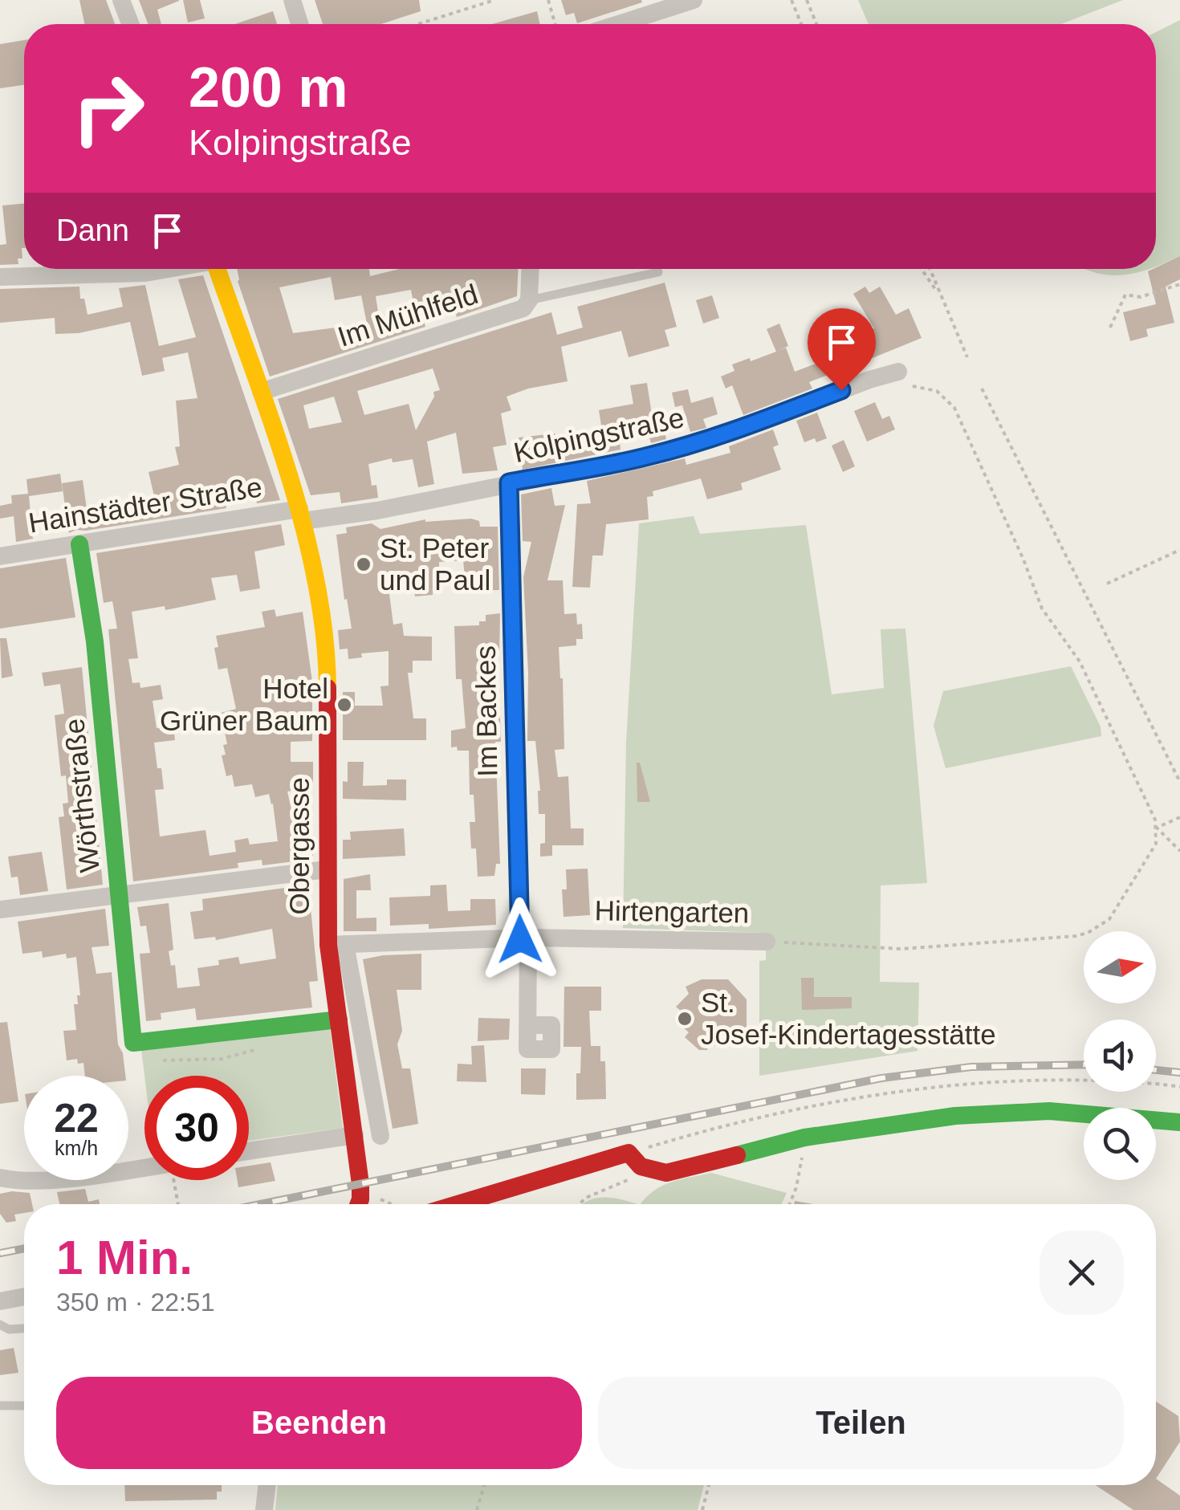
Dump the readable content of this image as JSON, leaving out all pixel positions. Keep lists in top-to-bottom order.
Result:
{
  "streets": {
    "street": [
      "Im Mühlfeld",
      "Kolpingstraße",
      "Hainstädter Straße",
      "Im Backes",
      "Wörthstraße",
      "Obergasse",
      "Hirtengarten"
    ]
  },
  "crossings": [
    ["Im Mühlfeld", "Obergasse"],
    ["Kolpingstraße", "Hainstädter Straße"],
    ["Kolpingstraße", "Im Backes"],
    ["Kolpingstraße", "Obergasse"],
    ["Hainstädter Straße", "Wörthstraße"],
    ["Hainstädter Straße", "Obergasse"],
    ["Im Backes", "Hirtengarten"],
    ["Wörthstraße", "Obergasse"],
    ["Obergasse", "Hirtengarten"]
  ],
  "places": ["St. Peter und Paul", "Hotel Grüner Baum", "St. Josef-Kindertagesstätte"],
  "north": "right",
  "page": {
    "turn": ["200 m", "Kolpingstraße"],
    "then": "Dann",
    "speed": "22 km/h",
    "limit": "30",
    "heading": ["1 Min.", "350 m · 22:51"],
    "buttons": ["Beenden", "Teilen"]
  }
}
